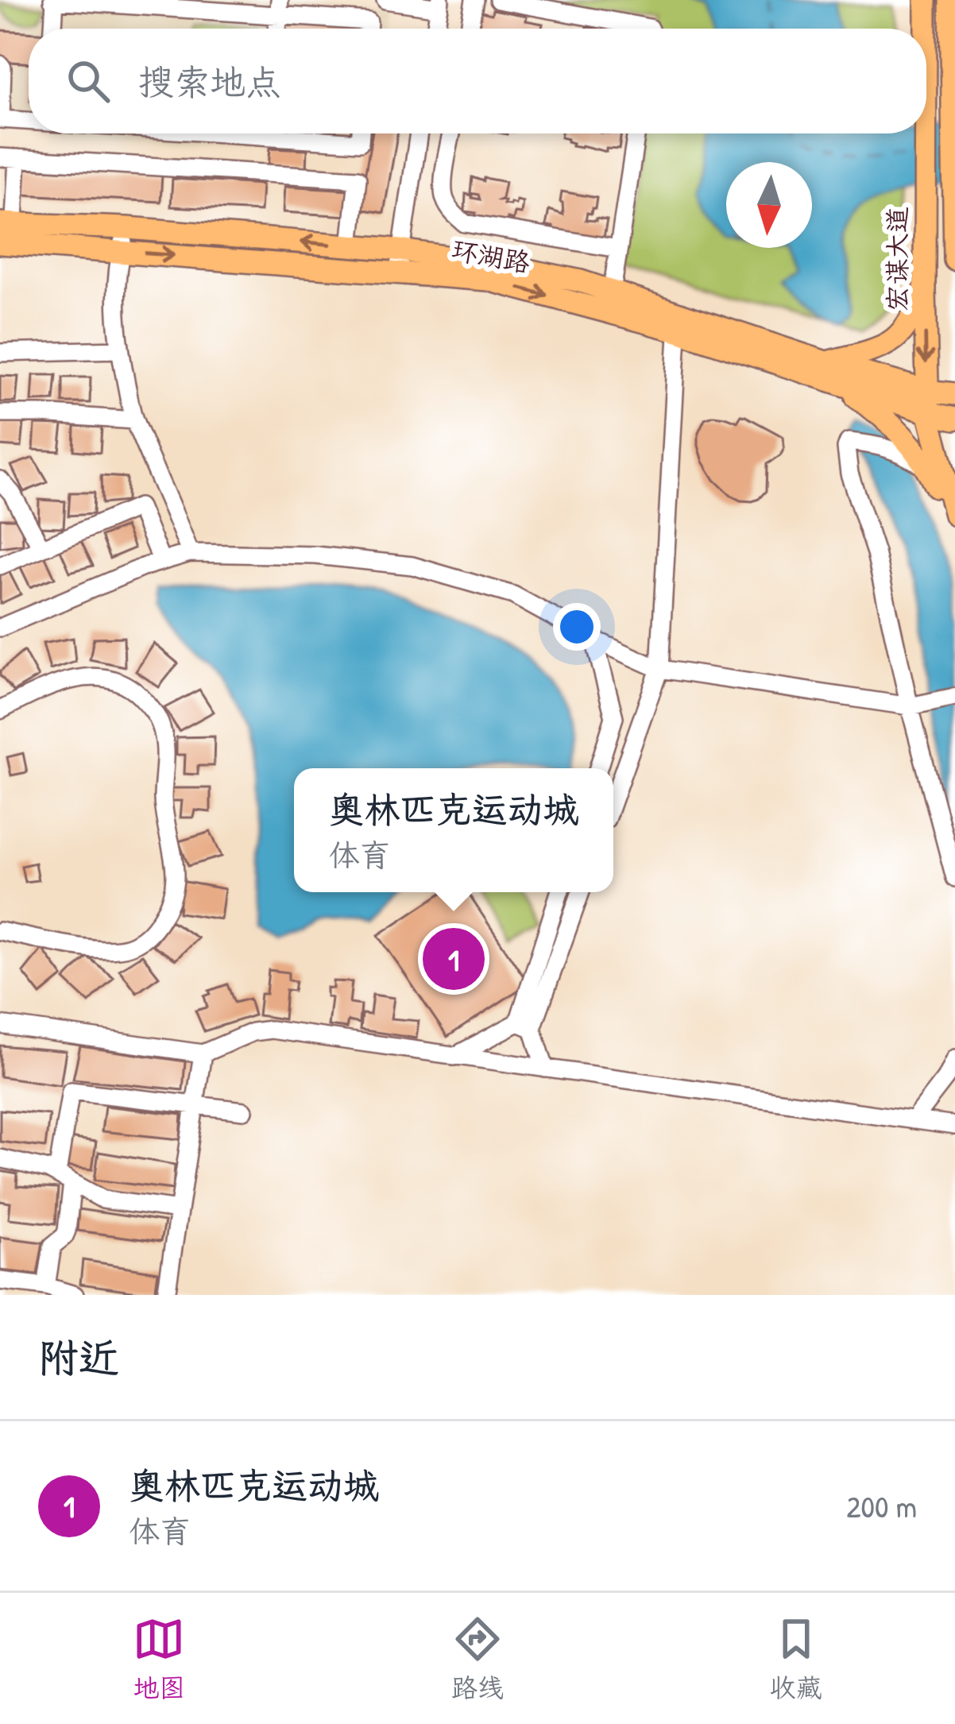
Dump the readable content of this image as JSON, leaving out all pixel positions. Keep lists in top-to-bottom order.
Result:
{
  "streets": {
    "main road": ["环湖路", "宏谋大道"]
  },
  "crossings": [
    ["环湖路", "宏谋大道"]
  ],
  "north": "bottom",
  "page": {
    "search": "搜索地点",
    "popup": ["奥林匹克运动城", "体育"],
    "pins": "1",
    "heading": "附近",
    "list": [
      {
        "mark": "1",
        "name": "奥林匹克运动城",
        "note": "体育",
        "value": "200 m"
      }
    ],
    "nav": ["地图", "路线", "收藏"]
  }
}
